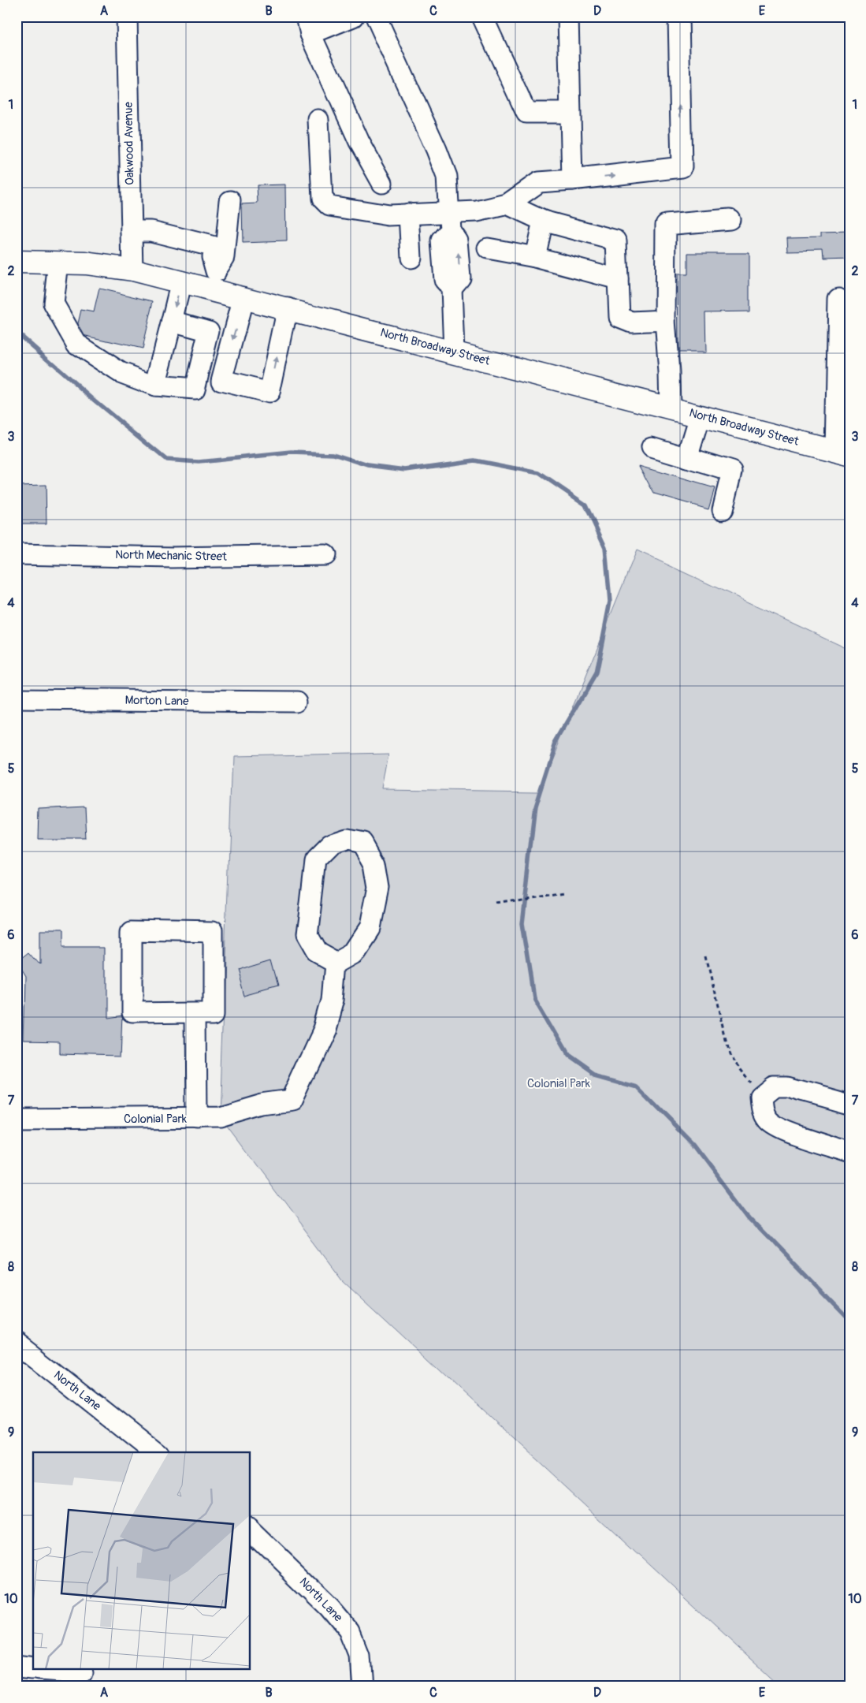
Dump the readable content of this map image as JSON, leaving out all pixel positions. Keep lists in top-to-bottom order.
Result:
{
  "streets": {
    "main road": ["North Broadway Street"],
    "street": [
      "Oakwood Avenue",
      "North Mechanic Street",
      "Morton Lane",
      "Colonial Park",
      "North Lane"
    ]
  },
  "crossings": [
    ["Oakwood Avenue", "North Broadway Street"]
  ],
  "parks": ["Colonial Park"],
  "grid": {
    "columns": [
      "A",
      "B",
      "C",
      "D",
      "E"
    ],
    "rows": [
      "1",
      "2",
      "3",
      "4",
      "5",
      "6",
      "7",
      "8",
      "9",
      "10"
    ]
  }
}
